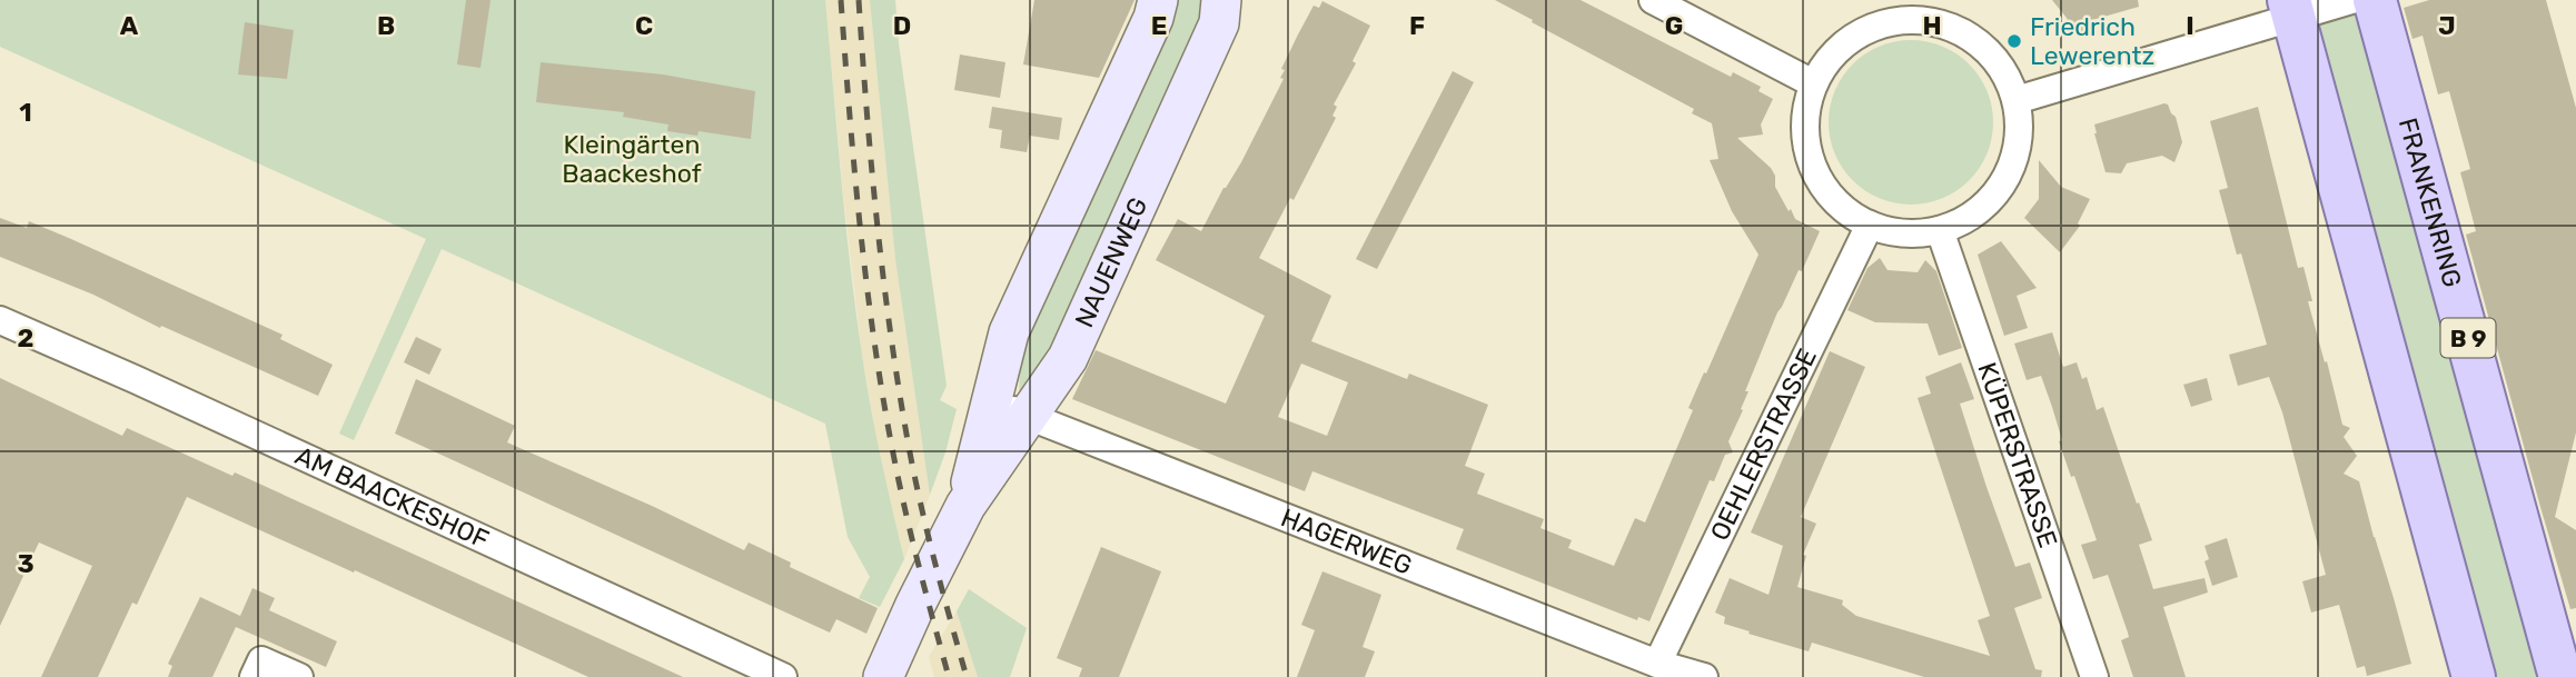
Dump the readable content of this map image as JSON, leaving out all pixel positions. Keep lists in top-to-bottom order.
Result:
{
  "streets": {
    "main road": ["FRANKENRING", "B 9"],
    "street": [
      "NAUENWEG",
      "OEHLERSTRASSE",
      "KÜPERSTRASSE",
      "AM BAACKESHOF",
      "HAGERWEG"
    ]
  },
  "crossings": [
    ["NAUENWEG", "HAGERWEG"],
    ["OEHLERSTRASSE", "KÜPERSTRASSE"],
    ["OEHLERSTRASSE", "HAGERWEG"]
  ],
  "parks": ["Kleingärten Baackeshof"],
  "places": ["Friedrich Lewerentz"],
  "grid": {
    "columns": [
      "A",
      "B",
      "C",
      "D",
      "E",
      "F",
      "G",
      "H",
      "I",
      "J"
    ],
    "rows": ["1", "2", "3"]
  }
}
